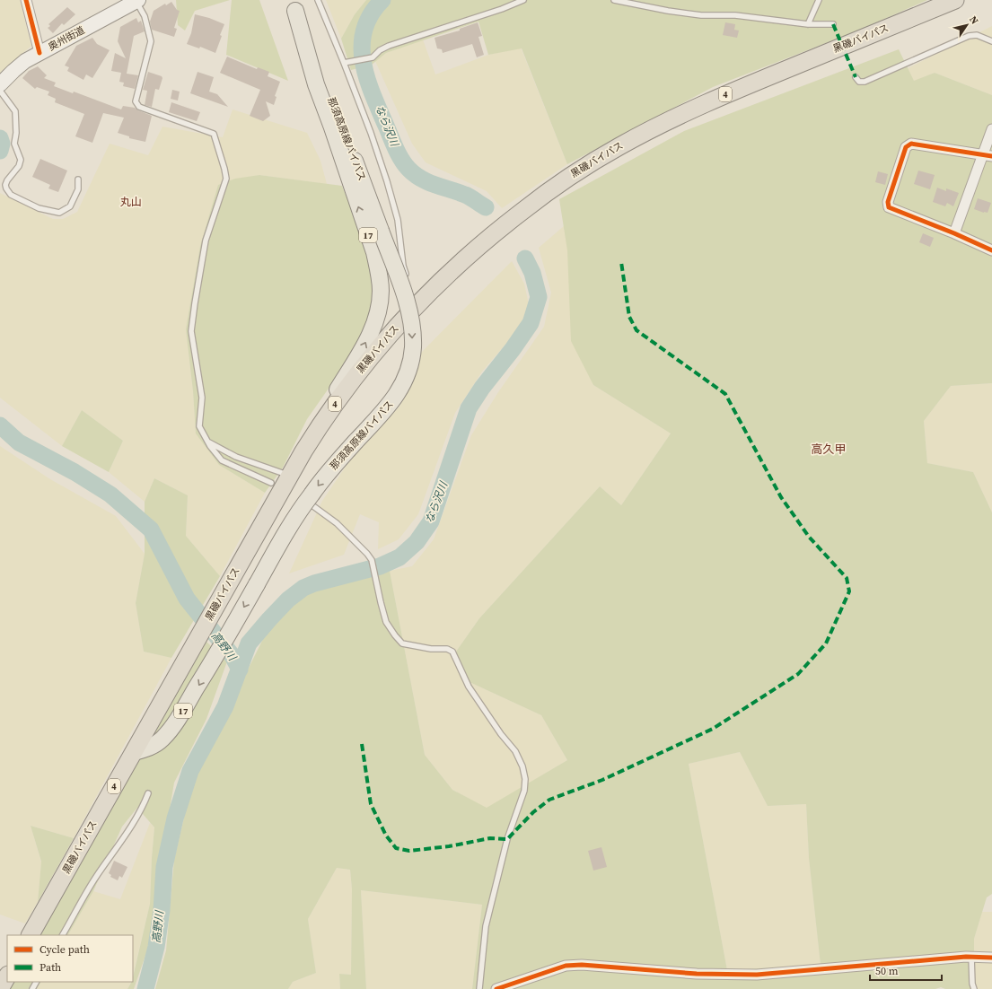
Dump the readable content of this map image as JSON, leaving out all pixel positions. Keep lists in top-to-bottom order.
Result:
{
  "streets": {
    "highway": ["黒磯バイパス", "4"],
    "main road": ["奥州街道", "那須高原線バイパス", "17"]
  },
  "crossings": [
    ["黒磯バイパス", "那須高原線バイパス"]
  ],
  "districts": ["丸山", "高久甲"],
  "water": ["なら沢川", "高野川"],
  "legend": ["Cycle path", "Path"],
  "scale_bar": "50 m",
  "north": "top right"
}
